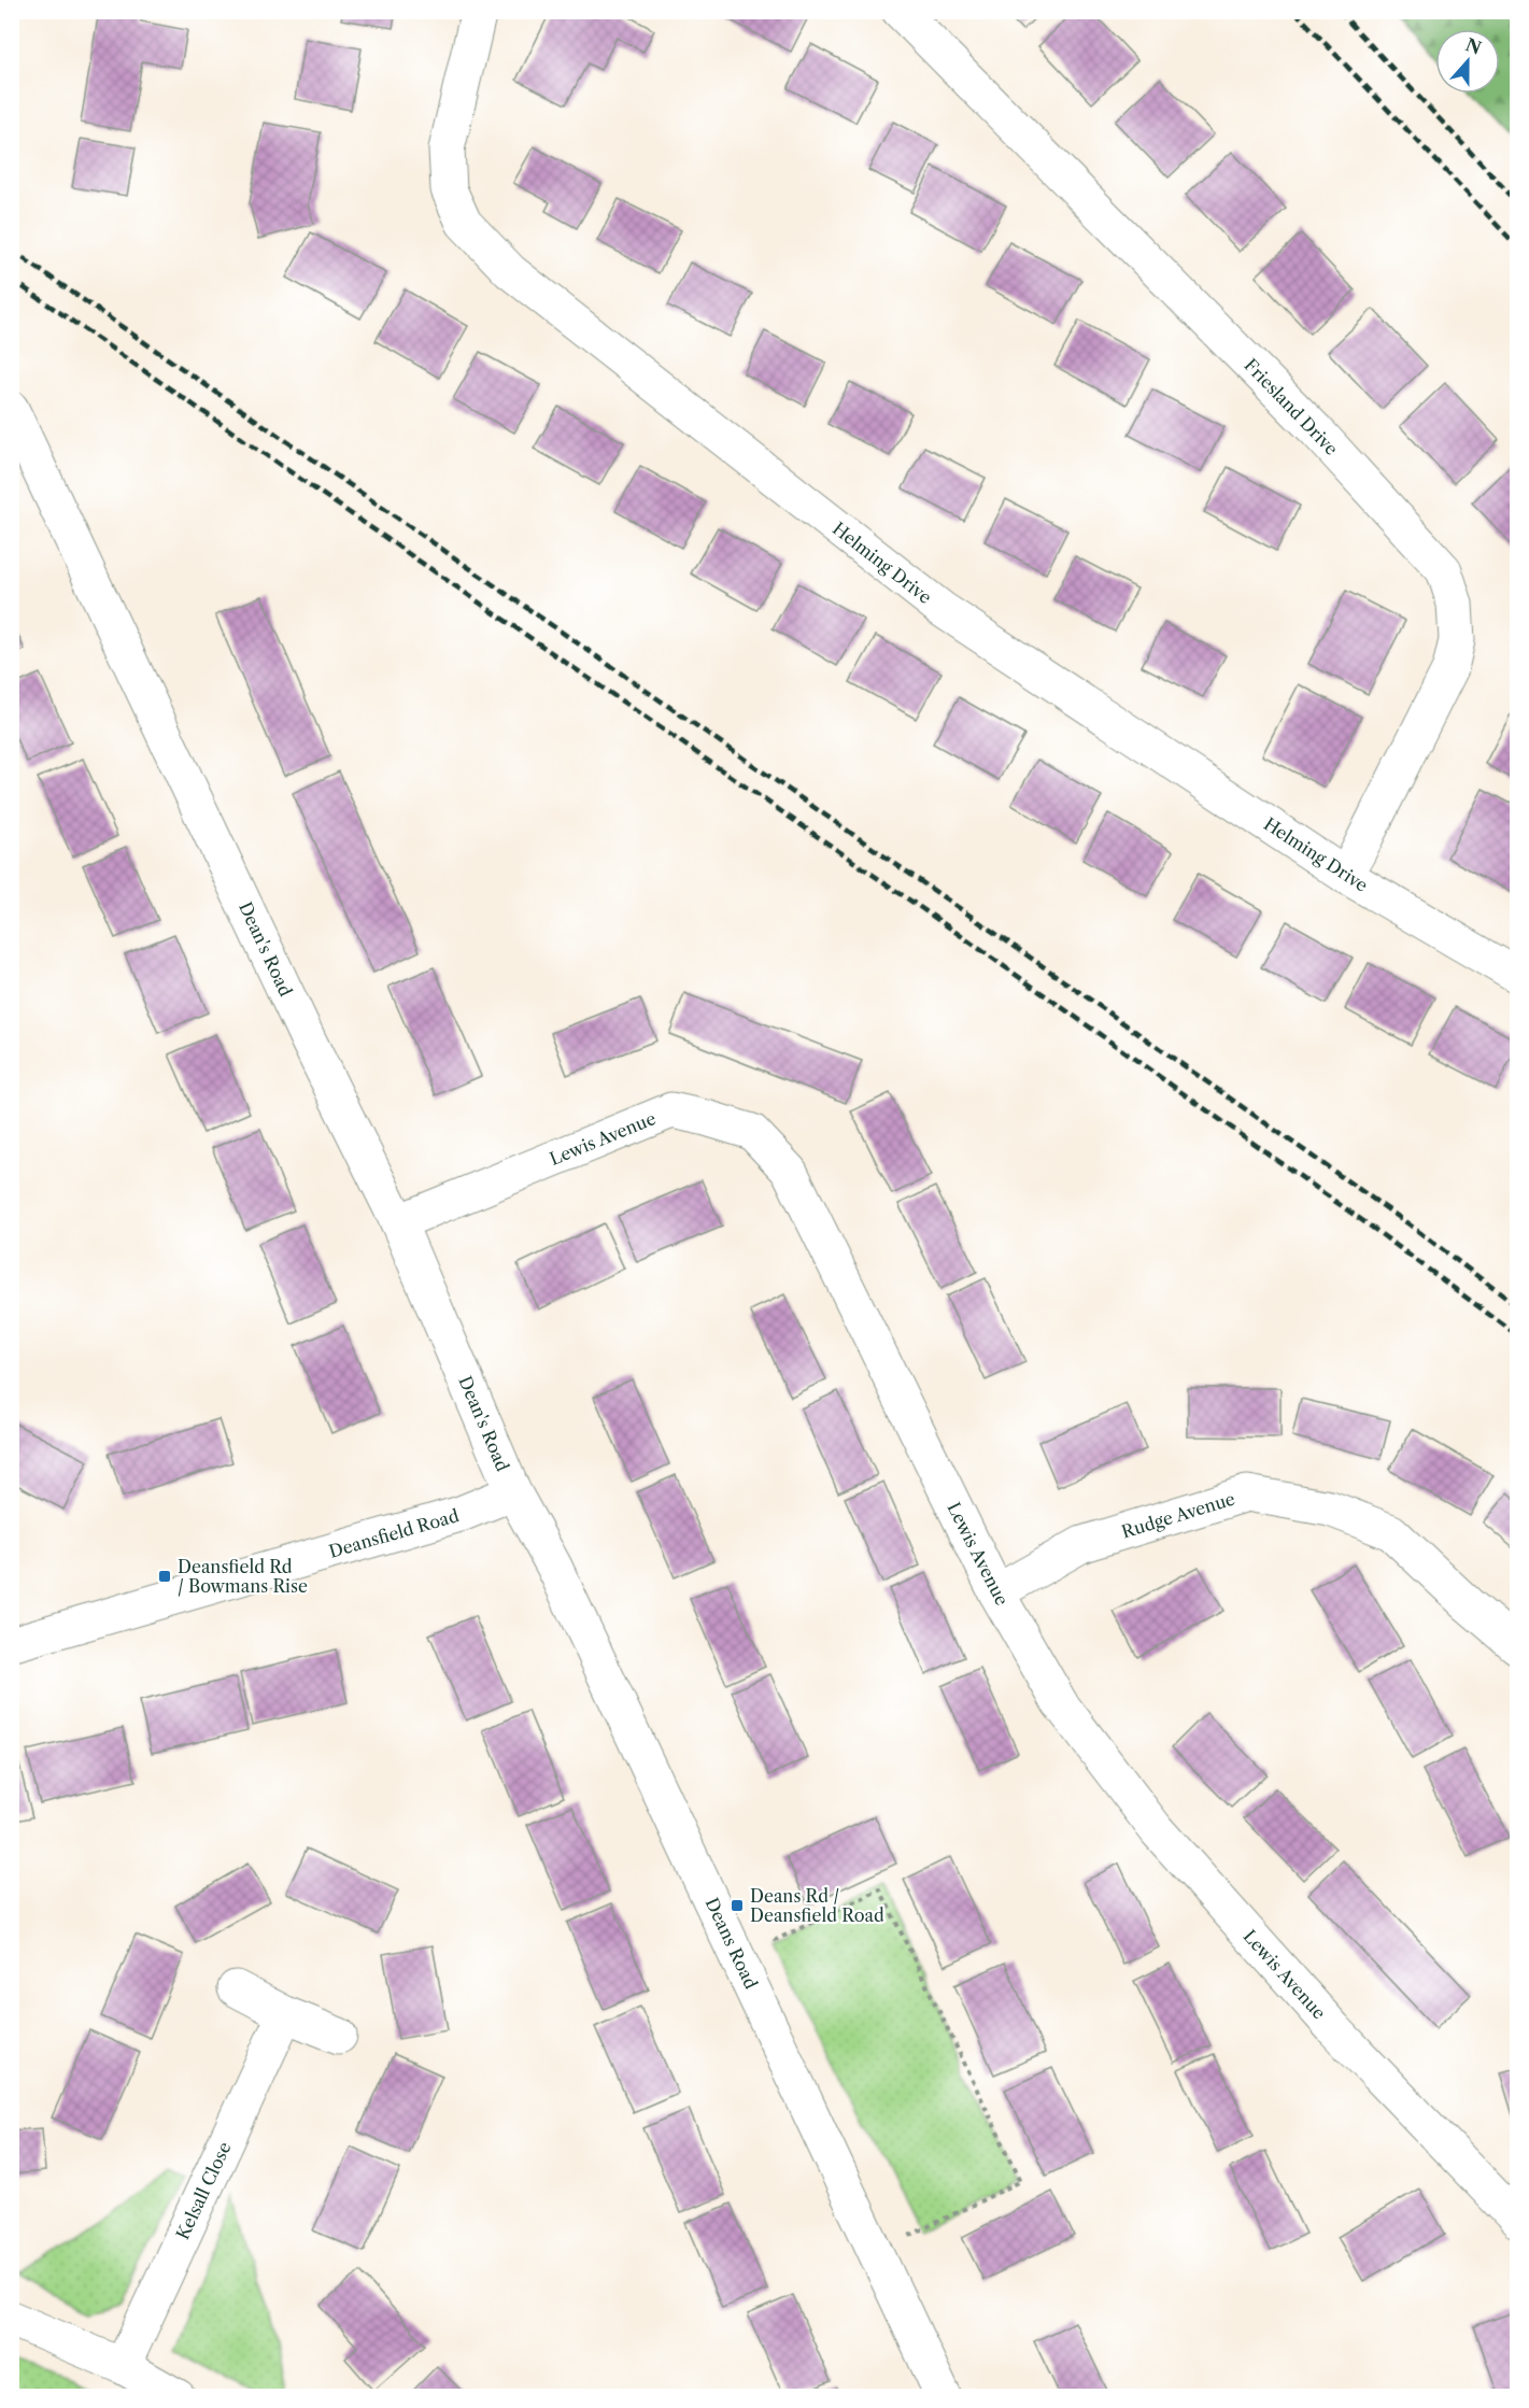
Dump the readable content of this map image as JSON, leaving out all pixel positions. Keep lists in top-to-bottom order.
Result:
{
  "streets": {
    "street": [
      "Friesland Drive",
      "Helming Drive",
      "Dean's Road",
      "Lewis Avenue",
      "Rudge Avenue",
      "Deansfield Road",
      "Deans Road",
      "Kelsall Close"
    ]
  },
  "crossings": [
    ["Friesland Drive", "Helming Drive"],
    ["Dean's Road", "Lewis Avenue"],
    ["Dean's Road", "Deansfield Road"],
    ["Dean's Road", "Deans Road"],
    ["Lewis Avenue", "Rudge Avenue"],
    ["Deansfield Road", "Deans Road"]
  ],
  "places": {
    "transit": ["Deansfield Rd / Bowmans Rise", "Deans Rd / Deansfield Road"]
  },
  "north": "top"
}
